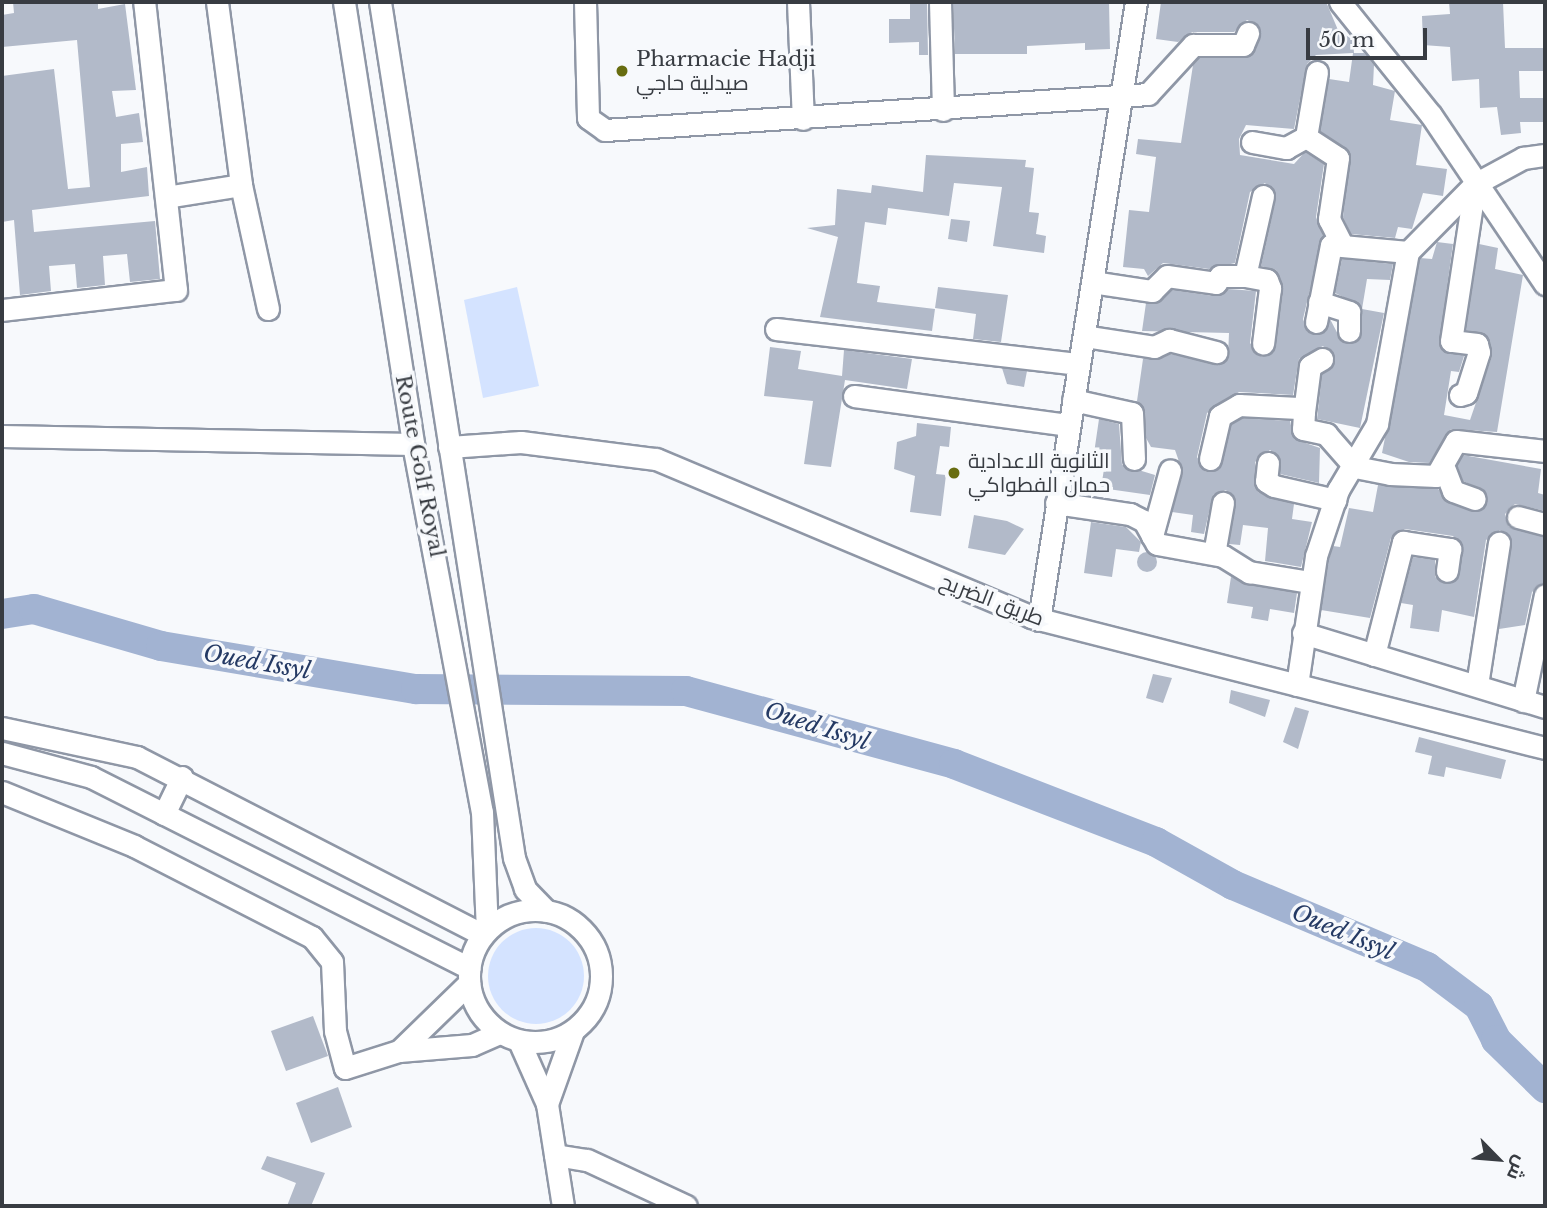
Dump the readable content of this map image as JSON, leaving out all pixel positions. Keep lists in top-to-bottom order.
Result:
{
  "streets": {
    "street": ["Route Golf Royal", "طريق الضريح"]
  },
  "crossings": [
    ["Route Golf Royal", "طريق الضريح"]
  ],
  "water": ["Oued Issyl"],
  "places": ["Pharmacie Hadji صيدلية حاجي", "الثانوية الاعدادية حمان الفطواكي"],
  "scale_bar": "50 m",
  "north": "bottom right"
}
